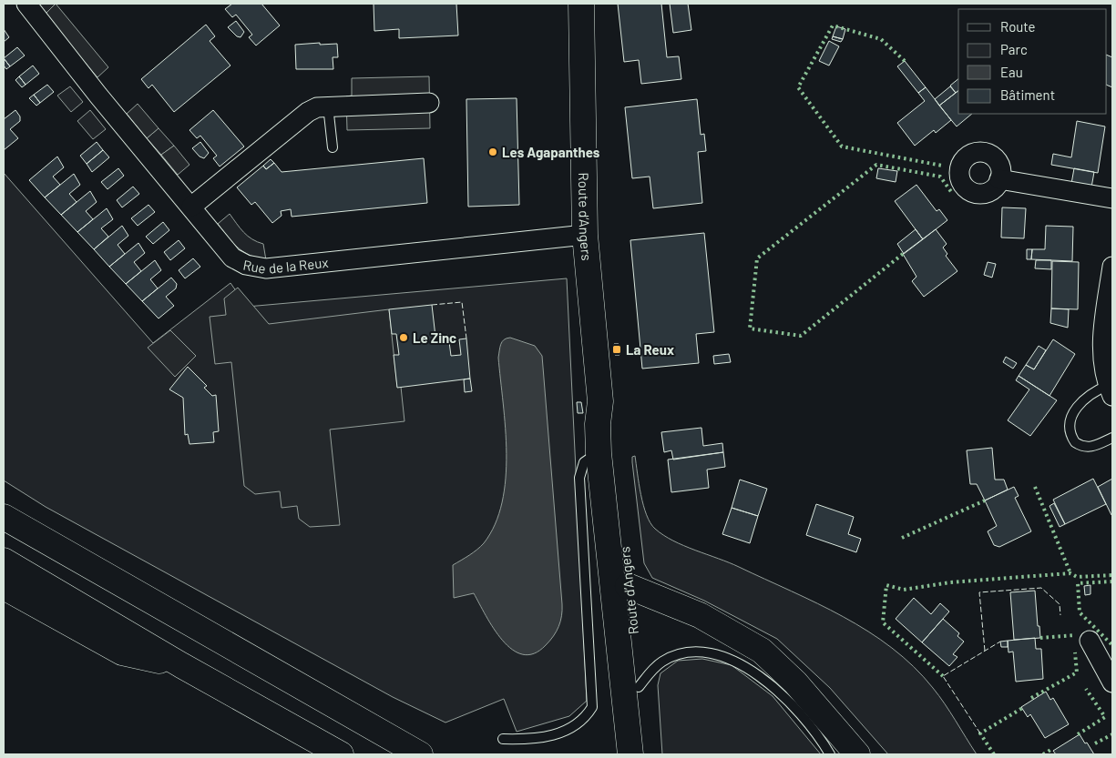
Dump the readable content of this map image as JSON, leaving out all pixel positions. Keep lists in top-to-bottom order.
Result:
{
  "streets": {
    "main road": ["Route d’Angers"],
    "street": ["Rue de la Reux"]
  },
  "crossings": [
    ["Route d’Angers", "Rue de la Reux"]
  ],
  "places": {
    "other": ["Les Agapanthes", "Le Zinc"],
    "transit": ["La Reux"]
  },
  "legend": [
    "Route",
    "Parc",
    "Eau",
    "Bâtiment"
  ]
}
